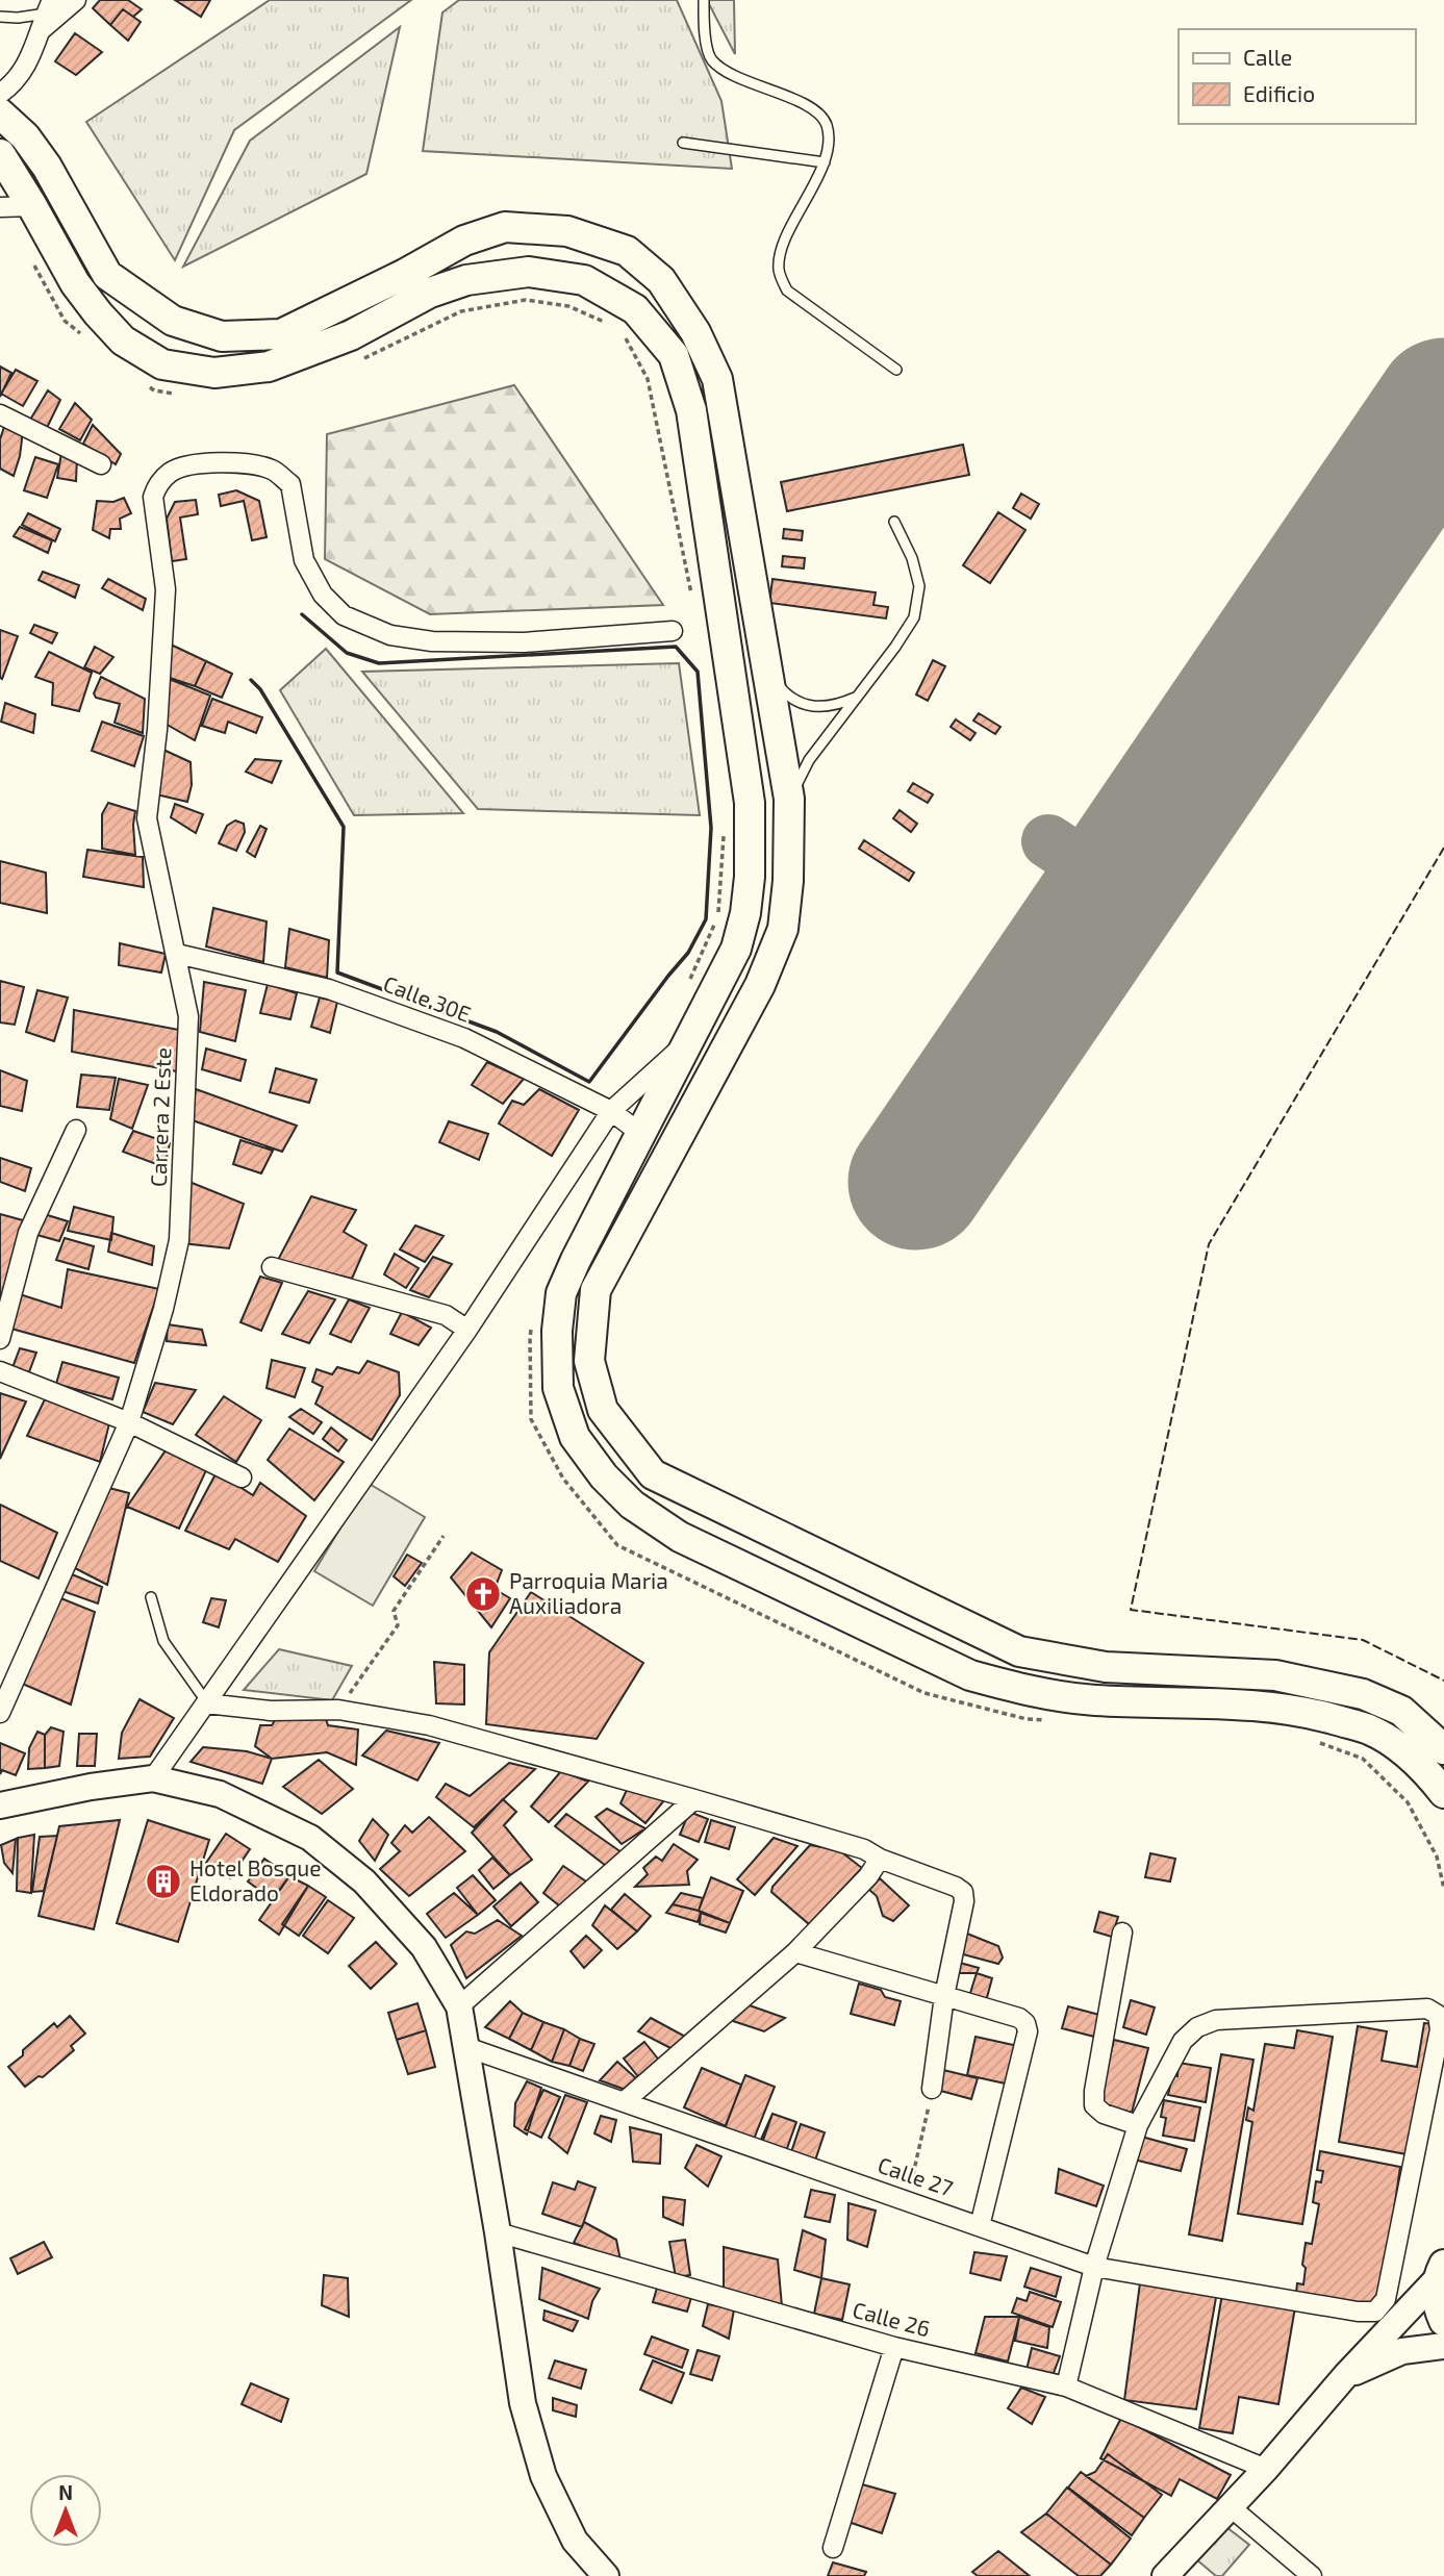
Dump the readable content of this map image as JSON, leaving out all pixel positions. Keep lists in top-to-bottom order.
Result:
{
  "streets": {
    "street": [
      "Calle 30E",
      "Carrera 2 Este",
      "Calle 27",
      "Calle 26"
    ]
  },
  "crossings": [
    ["Calle 30E", "Carrera 2 Este"]
  ],
  "places": {
    "church": ["Parroquia Maria Auxiliadora"],
    "building": ["Hotel Bosque Eldorado"]
  },
  "legend": ["Calle", "Edificio"],
  "north": "top"
}
